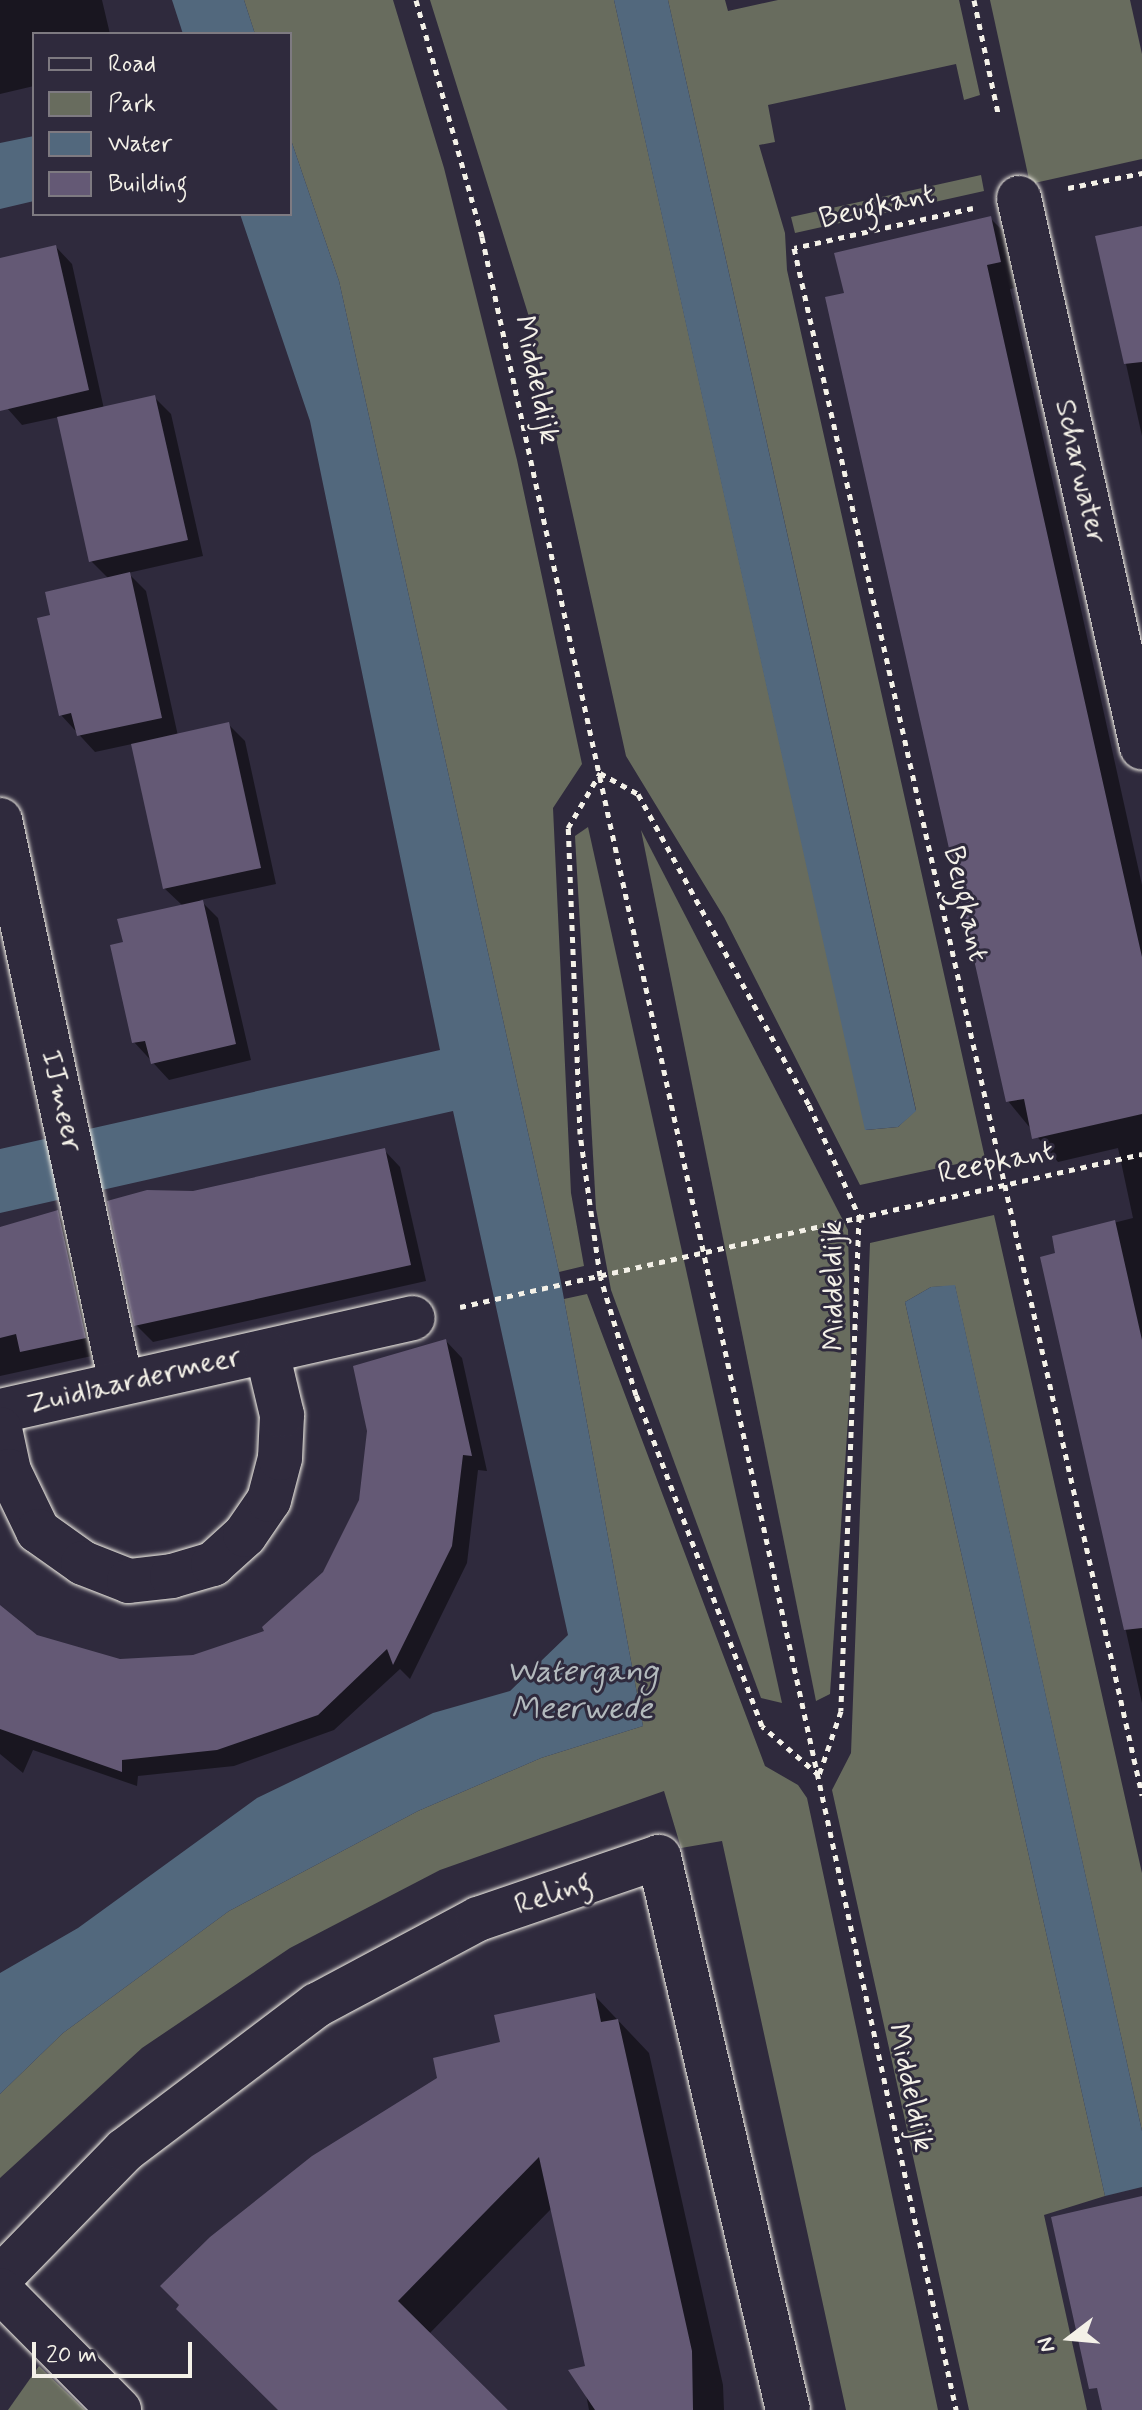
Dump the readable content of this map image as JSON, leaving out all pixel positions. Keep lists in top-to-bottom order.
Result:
{
  "streets": {
    "street": [
      "Scharwater",
      "IJmeer",
      "Zuidlaardermeer",
      "Reling"
    ],
    "path": ["Beugkant", "Middeldijk", "Reepkant"]
  },
  "crossings": [
    ["Beugkant", "Scharwater"],
    ["Beugkant", "Reepkant"],
    ["Middeldijk", "Reepkant"],
    ["IJmeer", "Zuidlaardermeer"]
  ],
  "water": ["Watergang Meerwede"],
  "legend": [
    "Road",
    "Park",
    "Water",
    "Building"
  ],
  "scale_bar": "20 m",
  "north": "left"
}
